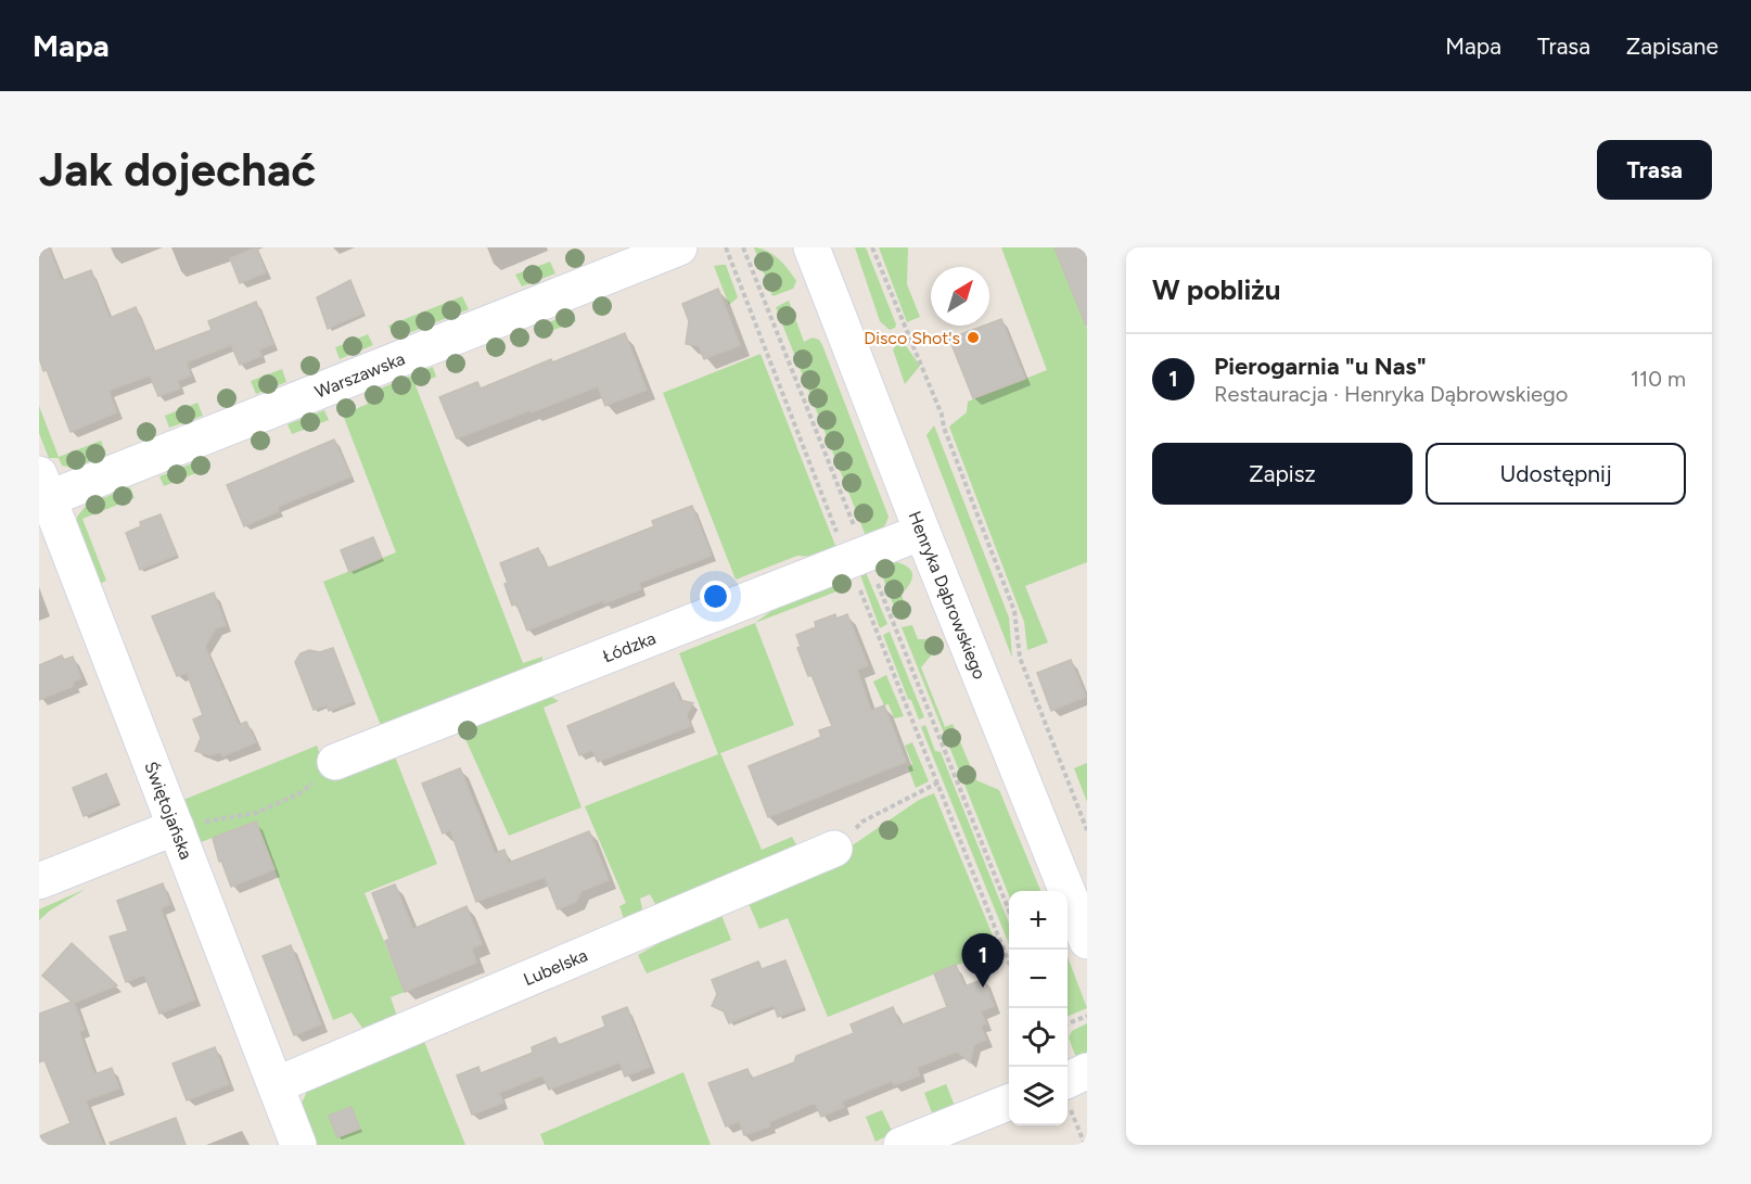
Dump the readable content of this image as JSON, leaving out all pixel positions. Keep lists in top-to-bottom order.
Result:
{
  "streets": {
    "street": [
      "Warszawska",
      "Henryka Dąbrowskiego",
      "Łódzka",
      "Świętojańska",
      "Lubelska"
    ]
  },
  "crossings": [
    ["Warszawska", "Świętojańska"],
    ["Henryka Dąbrowskiego", "Łódzka"],
    ["Świętojańska", "Lubelska"]
  ],
  "places": ["Disco Shot's"],
  "north": "top right",
  "page": {
    "header": "Mapa",
    "nav": ["Mapa", "Trasa", "Zapisane"],
    "buttons": [
      "Trasa",
      ["Zapisz", "Udostępnij"]
    ],
    "title": "Jak dojechać",
    "heading": "W pobliżu",
    "list": [
      {
        "mark": "1",
        "name": "Pierogarnia \"u Nas\"",
        "note": "Restauracja · Henryka Dąbrowskiego",
        "value": "110 m"
      }
    ],
    "map_buttons": ["+", "−"],
    "pins": "1"
  }
}
